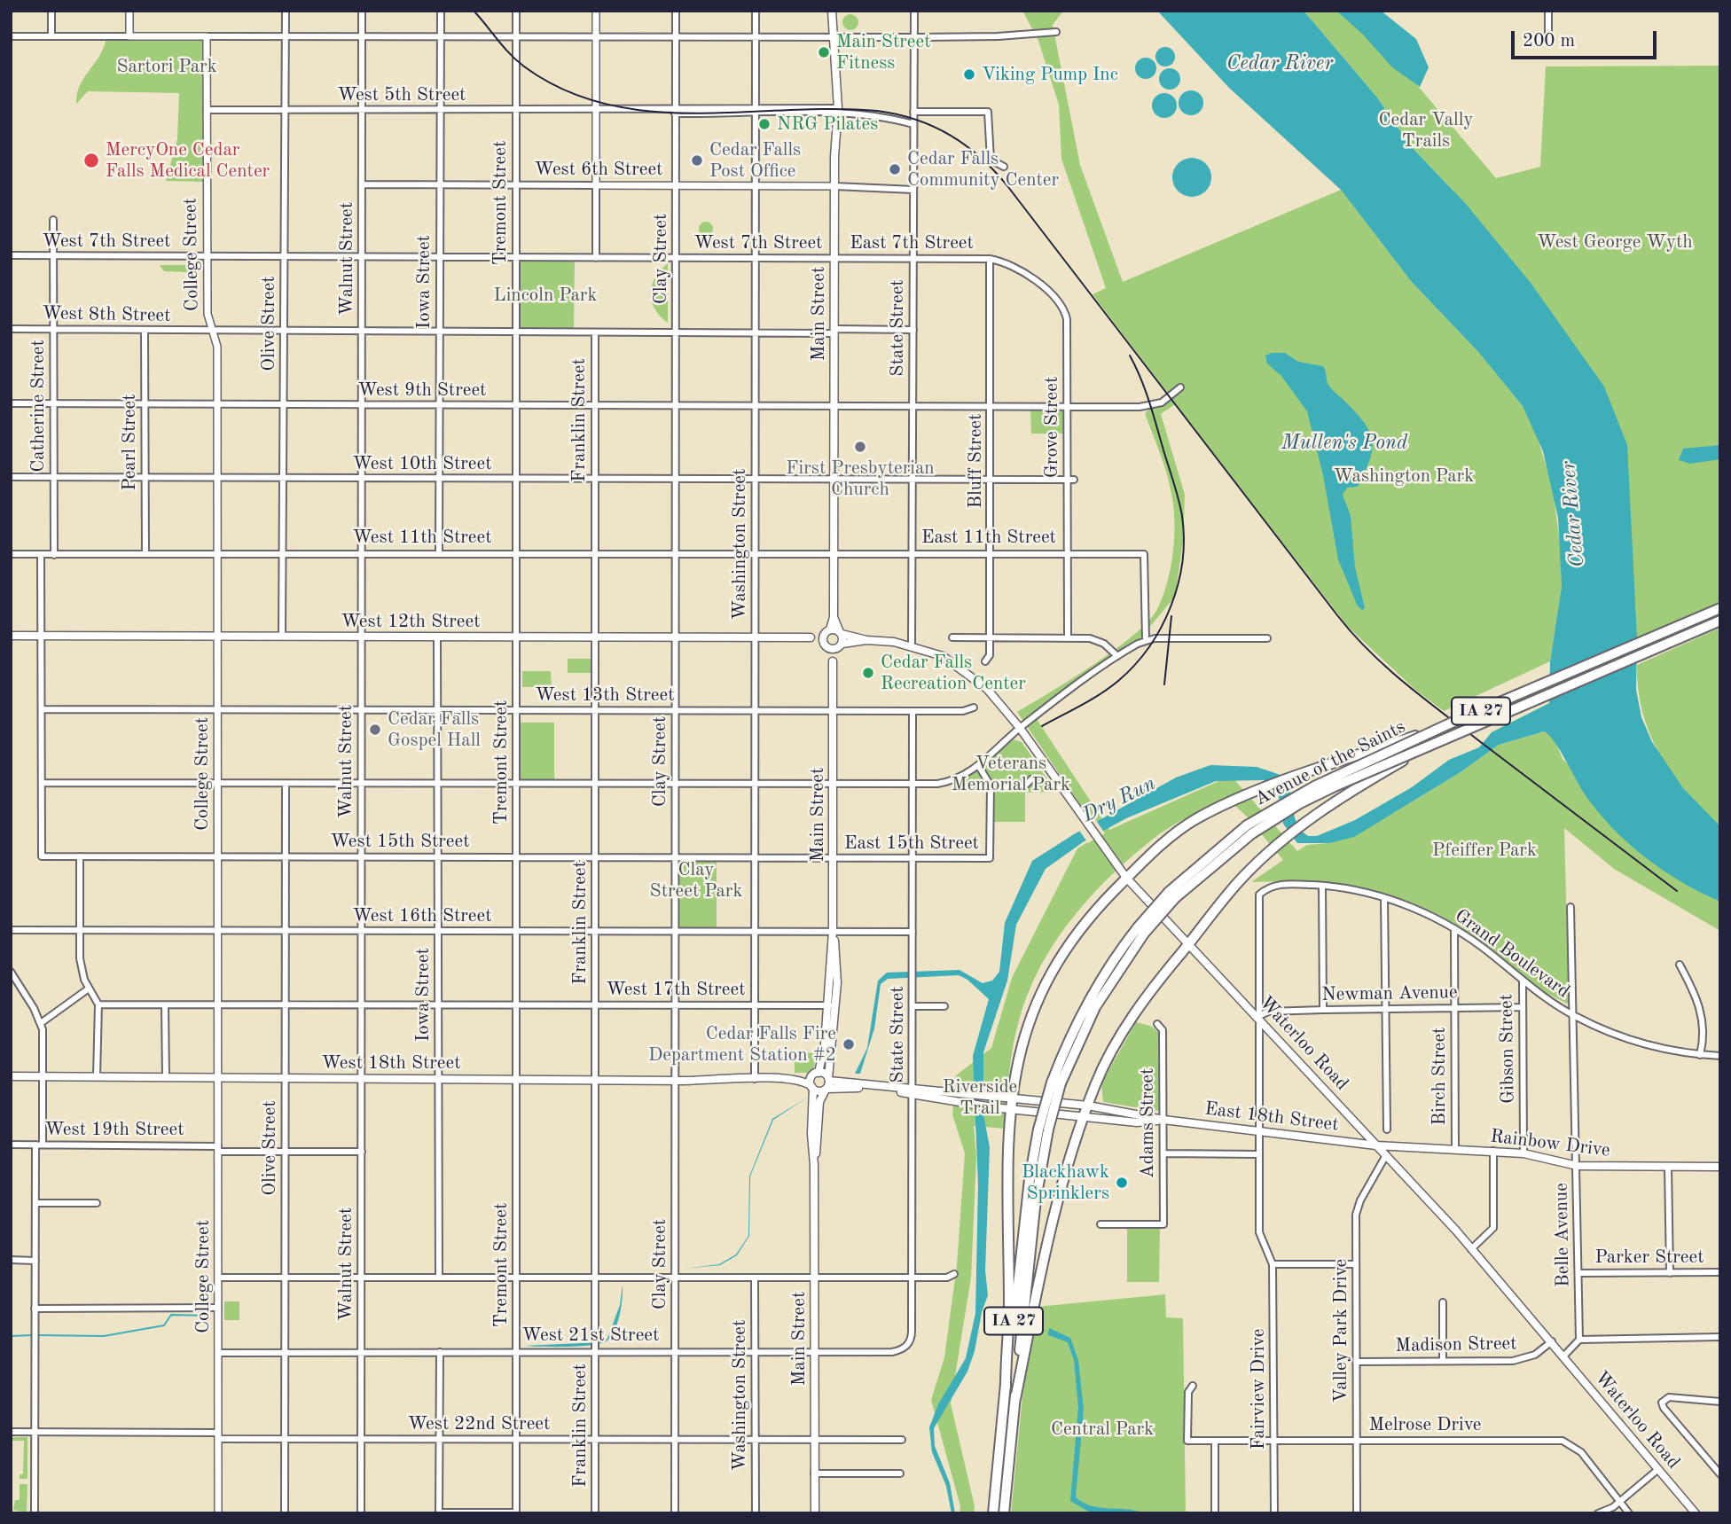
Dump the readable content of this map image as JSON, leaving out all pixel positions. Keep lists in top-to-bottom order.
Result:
{
  "streets": {
    "highway": ["IA 27", "Avenue of the Saints"],
    "main road": [
      "Main Street",
      "West 12th Street",
      "Waterloo Road",
      "West 18th Street",
      "East 18th Street",
      "Rainbow Drive"
    ],
    "street": [
      "West 5th Street",
      "West 6th Street",
      "Tremont Street",
      "West 7th Street",
      "East 7th Street",
      "College Street",
      "Walnut Street",
      "Clay Street",
      "Iowa Street",
      "West 8th Street",
      "Olive Street",
      "State Street",
      "West 9th Street",
      "Catherine Street",
      "Franklin Street",
      "Grove Street",
      "Pearl Street",
      "Bluff Street",
      "West 10th Street",
      "West 11th Street",
      "East 11th Street",
      "Washington Street",
      "West 13th Street",
      "West 15th Street",
      "East 15th Street",
      "West 16th Street",
      "Grand Boulevard",
      "West 17th Street",
      "Newman Avenue",
      "Gibson Street",
      "Birch Street",
      "Adams Street",
      "West 19th Street",
      "Belle Avenue",
      "Parker Street",
      "Valley Park Drive",
      "West 21st Street",
      "Madison Street",
      "Fairview Drive",
      "West 22nd Street",
      "Melrose Drive"
    ]
  },
  "crossings": [
    ["West 5th Street", "Tremont Street"],
    ["West 5th Street", "College Street"],
    ["West 5th Street", "Walnut Street"],
    ["West 5th Street", "Clay Street"],
    ["West 5th Street", "Iowa Street"],
    ["West 5th Street", "Main Street"],
    ["West 5th Street", "Olive Street"],
    ["West 5th Street", "State Street"],
    ["West 5th Street", "Washington Street"],
    ["West 6th Street", "Tremont Street"],
    ["West 6th Street", "Walnut Street"],
    ["West 6th Street", "Clay Street"],
    ["West 6th Street", "Iowa Street"],
    ["West 6th Street", "Main Street"],
    ["West 6th Street", "Washington Street"],
    ["Tremont Street", "West 7th Street"],
    ["Tremont Street", "West 8th Street"],
    ["Tremont Street", "West 9th Street"],
    ["Tremont Street", "West 10th Street"],
    ["Tremont Street", "West 11th Street"],
    ["Tremont Street", "West 12th Street"],
    ["Tremont Street", "West 13th Street"],
    ["Tremont Street", "West 15th Street"],
    ["Tremont Street", "West 16th Street"],
    ["Tremont Street", "West 17th Street"],
    ["Tremont Street", "West 18th Street"],
    ["Tremont Street", "West 21st Street"],
    ["Tremont Street", "West 22nd Street"],
    ["West 7th Street", "East 7th Street"],
    ["West 7th Street", "College Street"],
    ["West 7th Street", "Walnut Street"],
    ["West 7th Street", "Clay Street"],
    ["West 7th Street", "Iowa Street"],
    ["West 7th Street", "Main Street"],
    ["West 7th Street", "Olive Street"],
    ["West 7th Street", "Catherine Street"],
    ["West 7th Street", "Washington Street"],
    ["East 7th Street", "Main Street"],
    ["East 7th Street", "State Street"],
    ["East 7th Street", "Grove Street"],
    ["East 7th Street", "Bluff Street"],
    ["College Street", "West 8th Street"],
    ["College Street", "West 9th Street"],
    ["College Street", "West 10th Street"],
    ["College Street", "West 11th Street"],
    ["College Street", "West 12th Street"],
    ["College Street", "West 13th Street"],
    ["College Street", "West 15th Street"],
    ["College Street", "West 16th Street"],
    ["College Street", "West 17th Street"],
    ["College Street", "West 18th Street"],
    ["College Street", "West 19th Street"],
    ["College Street", "West 21st Street"],
    ["College Street", "West 22nd Street"],
    ["Walnut Street", "West 8th Street"],
    ["Walnut Street", "West 9th Street"],
    ["Walnut Street", "West 10th Street"],
    ["Walnut Street", "West 11th Street"],
    ["Walnut Street", "West 12th Street"],
    ["Walnut Street", "West 13th Street"],
    ["Walnut Street", "West 15th Street"],
    ["Walnut Street", "West 16th Street"],
    ["Walnut Street", "West 17th Street"],
    ["Walnut Street", "West 18th Street"],
    ["Walnut Street", "West 19th Street"],
    ["Walnut Street", "West 21st Street"],
    ["Walnut Street", "West 22nd Street"],
    ["Clay Street", "West 8th Street"],
    ["Clay Street", "West 9th Street"],
    ["Clay Street", "West 10th Street"],
    ["Clay Street", "West 11th Street"],
    ["Clay Street", "West 12th Street"],
    ["Clay Street", "West 13th Street"],
    ["Clay Street", "West 15th Street"],
    ["Clay Street", "West 16th Street"],
    ["Clay Street", "West 17th Street"],
    ["Clay Street", "West 18th Street"],
    ["Clay Street", "West 21st Street"],
    ["Clay Street", "West 22nd Street"],
    ["Iowa Street", "West 8th Street"],
    ["Iowa Street", "West 9th Street"],
    ["Iowa Street", "West 10th Street"],
    ["Iowa Street", "West 11th Street"],
    ["Iowa Street", "West 12th Street"],
    ["Iowa Street", "West 13th Street"],
    ["Iowa Street", "West 15th Street"],
    ["Iowa Street", "West 16th Street"],
    ["Iowa Street", "West 17th Street"],
    ["Iowa Street", "West 18th Street"],
    ["Main Street", "West 8th Street"],
    ["Main Street", "West 9th Street"],
    ["Main Street", "West 10th Street"],
    ["Main Street", "West 11th Street"],
    ["Main Street", "East 11th Street"],
    ["Main Street", "West 12th Street"],
    ["Main Street", "West 13th Street"],
    ["Main Street", "West 15th Street"],
    ["Main Street", "East 15th Street"],
    ["Main Street", "West 16th Street"],
    ["Main Street", "West 17th Street"],
    ["Main Street", "Waterloo Road"],
    ["Main Street", "West 18th Street"],
    ["Main Street", "East 18th Street"],
    ["Main Street", "West 21st Street"],
    ["Main Street", "West 22nd Street"],
    ["West 8th Street", "Olive Street"],
    ["West 8th Street", "State Street"],
    ["West 8th Street", "Catherine Street"],
    ["West 8th Street", "Franklin Street"],
    ["West 8th Street", "Pearl Street"],
    ["West 8th Street", "Washington Street"],
    ["Olive Street", "West 9th Street"],
    ["Olive Street", "West 10th Street"],
    ["Olive Street", "West 11th Street"],
    ["Olive Street", "West 12th Street"],
    ["Olive Street", "West 15th Street"],
    ["Olive Street", "West 16th Street"],
    ["Olive Street", "West 17th Street"],
    ["Olive Street", "West 18th Street"],
    ["Olive Street", "West 19th Street"],
    ["Olive Street", "West 21st Street"],
    ["Olive Street", "West 22nd Street"],
    ["State Street", "West 9th Street"],
    ["State Street", "West 10th Street"],
    ["State Street", "East 11th Street"],
    ["State Street", "West 13th Street"],
    ["State Street", "East 15th Street"],
    ["State Street", "West 16th Street"],
    ["State Street", "Waterloo Road"],
    ["State Street", "East 18th Street"],
    ["State Street", "West 21st Street"],
    ["West 9th Street", "Catherine Street"],
    ["West 9th Street", "Franklin Street"],
    ["West 9th Street", "Grove Street"],
    ["West 9th Street", "Pearl Street"],
    ["West 9th Street", "Bluff Street"],
    ["West 9th Street", "Washington Street"],
    ["Catherine Street", "West 10th Street"],
    ["Catherine Street", "West 11th Street"],
    ["Franklin Street", "West 10th Street"],
    ["Franklin Street", "West 11th Street"],
    ["Franklin Street", "West 12th Street"],
    ["Franklin Street", "West 13th Street"],
    ["Franklin Street", "West 15th Street"],
    ["Franklin Street", "West 16th Street"],
    ["Franklin Street", "West 17th Street"],
    ["Franklin Street", "West 18th Street"],
    ["Franklin Street", "West 21st Street"],
    ["Franklin Street", "West 22nd Street"],
    ["Grove Street", "Bluff Street"],
    ["Grove Street", "West 10th Street"],
    ["Grove Street", "East 11th Street"],
    ["Pearl Street", "West 10th Street"],
    ["Pearl Street", "West 11th Street"],
    ["Bluff Street", "West 10th Street"],
    ["Bluff Street", "East 11th Street"],
    ["West 10th Street", "Washington Street"],
    ["West 11th Street", "East 11th Street"],
    ["West 11th Street", "Washington Street"],
    ["Washington Street", "West 12th Street"],
    ["Washington Street", "West 13th Street"],
    ["Washington Street", "West 15th Street"],
    ["Washington Street", "West 16th Street"],
    ["Washington Street", "West 17th Street"],
    ["Washington Street", "West 18th Street"],
    ["Washington Street", "West 21st Street"],
    ["Washington Street", "West 22nd Street"],
    ["West 12th Street", "Waterloo Road"],
    ["West 15th Street", "East 15th Street"],
    ["Grand Boulevard", "Newman Avenue"],
    ["Grand Boulevard", "Waterloo Road"],
    ["Grand Boulevard", "Gibson Street"],
    ["Grand Boulevard", "Birch Street"],
    ["Grand Boulevard", "Belle Avenue"],
    ["Newman Avenue", "Waterloo Road"],
    ["Newman Avenue", "Gibson Street"],
    ["Newman Avenue", "Birch Street"],
    ["Waterloo Road", "East 18th Street"],
    ["Waterloo Road", "Rainbow Drive"],
    ["Waterloo Road", "Valley Park Drive"],
    ["Waterloo Road", "Madison Street"],
    ["Gibson Street", "Rainbow Drive"],
    ["West 18th Street", "East 18th Street"],
    ["Birch Street", "Rainbow Drive"],
    ["East 18th Street", "Adams Street"],
    ["East 18th Street", "Rainbow Drive"],
    ["Rainbow Drive", "Belle Avenue"],
    ["Belle Avenue", "Parker Street"],
    ["Valley Park Drive", "Madison Street"],
    ["Valley Park Drive", "Melrose Drive"],
    ["Fairview Drive", "Melrose Drive"]
  ],
  "water": ["Cedar River", "Mullen's Pond", "Dry Run"],
  "parks": [
    "Sartori Park",
    "Cedar Vally Trails",
    "West George Wyth",
    "Lincoln Park",
    "Washington Park",
    "Veterans Memorial Park",
    "Pfeiffer Park",
    "Clay Street Park",
    "Riverside Trail",
    "Central Park"
  ],
  "places": [
    "Main Street Fitness",
    "Viking Pump Inc",
    "NRG Pilates",
    "MercyOne Cedar Falls Medical Center",
    "Cedar Falls Post Office",
    "Cedar Falls Community Center",
    "First Presbyterian Church",
    "Cedar Falls Recreation Center",
    "Cedar Falls Gospel Hall",
    "Cedar Falls Fire Department Station #2",
    "Blackhawk Sprinklers"
  ],
  "scale_bar": "200 m"
}
